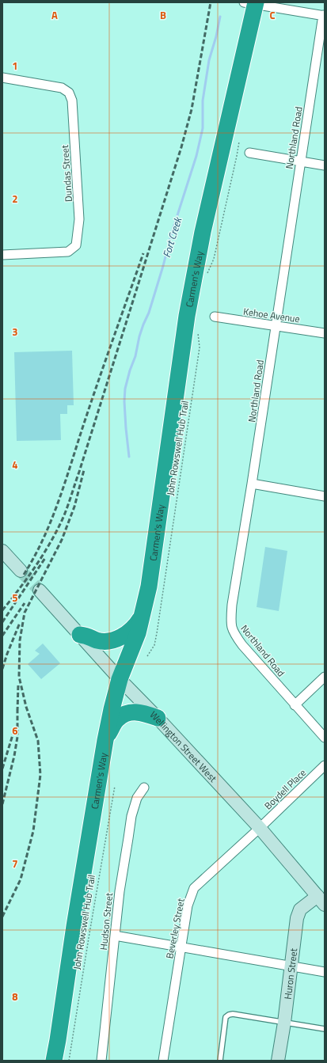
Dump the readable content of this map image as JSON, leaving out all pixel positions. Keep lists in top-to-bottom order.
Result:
{
  "streets": {
    "highway": ["Carmen's Way"],
    "main road": ["Wellington Street West", "Huron Street"],
    "street": [
      "Northland Road",
      "Dundas Street",
      "Kehoe Avenue",
      "Boydell Place",
      "Hudson Street",
      "Beverley Street"
    ],
    "path": ["John Rowswell Hub Trail"]
  },
  "crossings": [
    ["Northland Road", "Kehoe Avenue"],
    ["Carmen's Way", "Wellington Street West"],
    ["Wellington Street West", "Boydell Place"],
    ["Wellington Street West", "Beverley Street"],
    ["Wellington Street West", "Huron Street"],
    ["Boydell Place", "Beverley Street"]
  ],
  "water": ["Fort Creek"],
  "grid": {
    "columns": ["A", "B", "C"],
    "rows": [
      "1",
      "2",
      "3",
      "4",
      "5",
      "6",
      "7",
      "8"
    ]
  }
}
